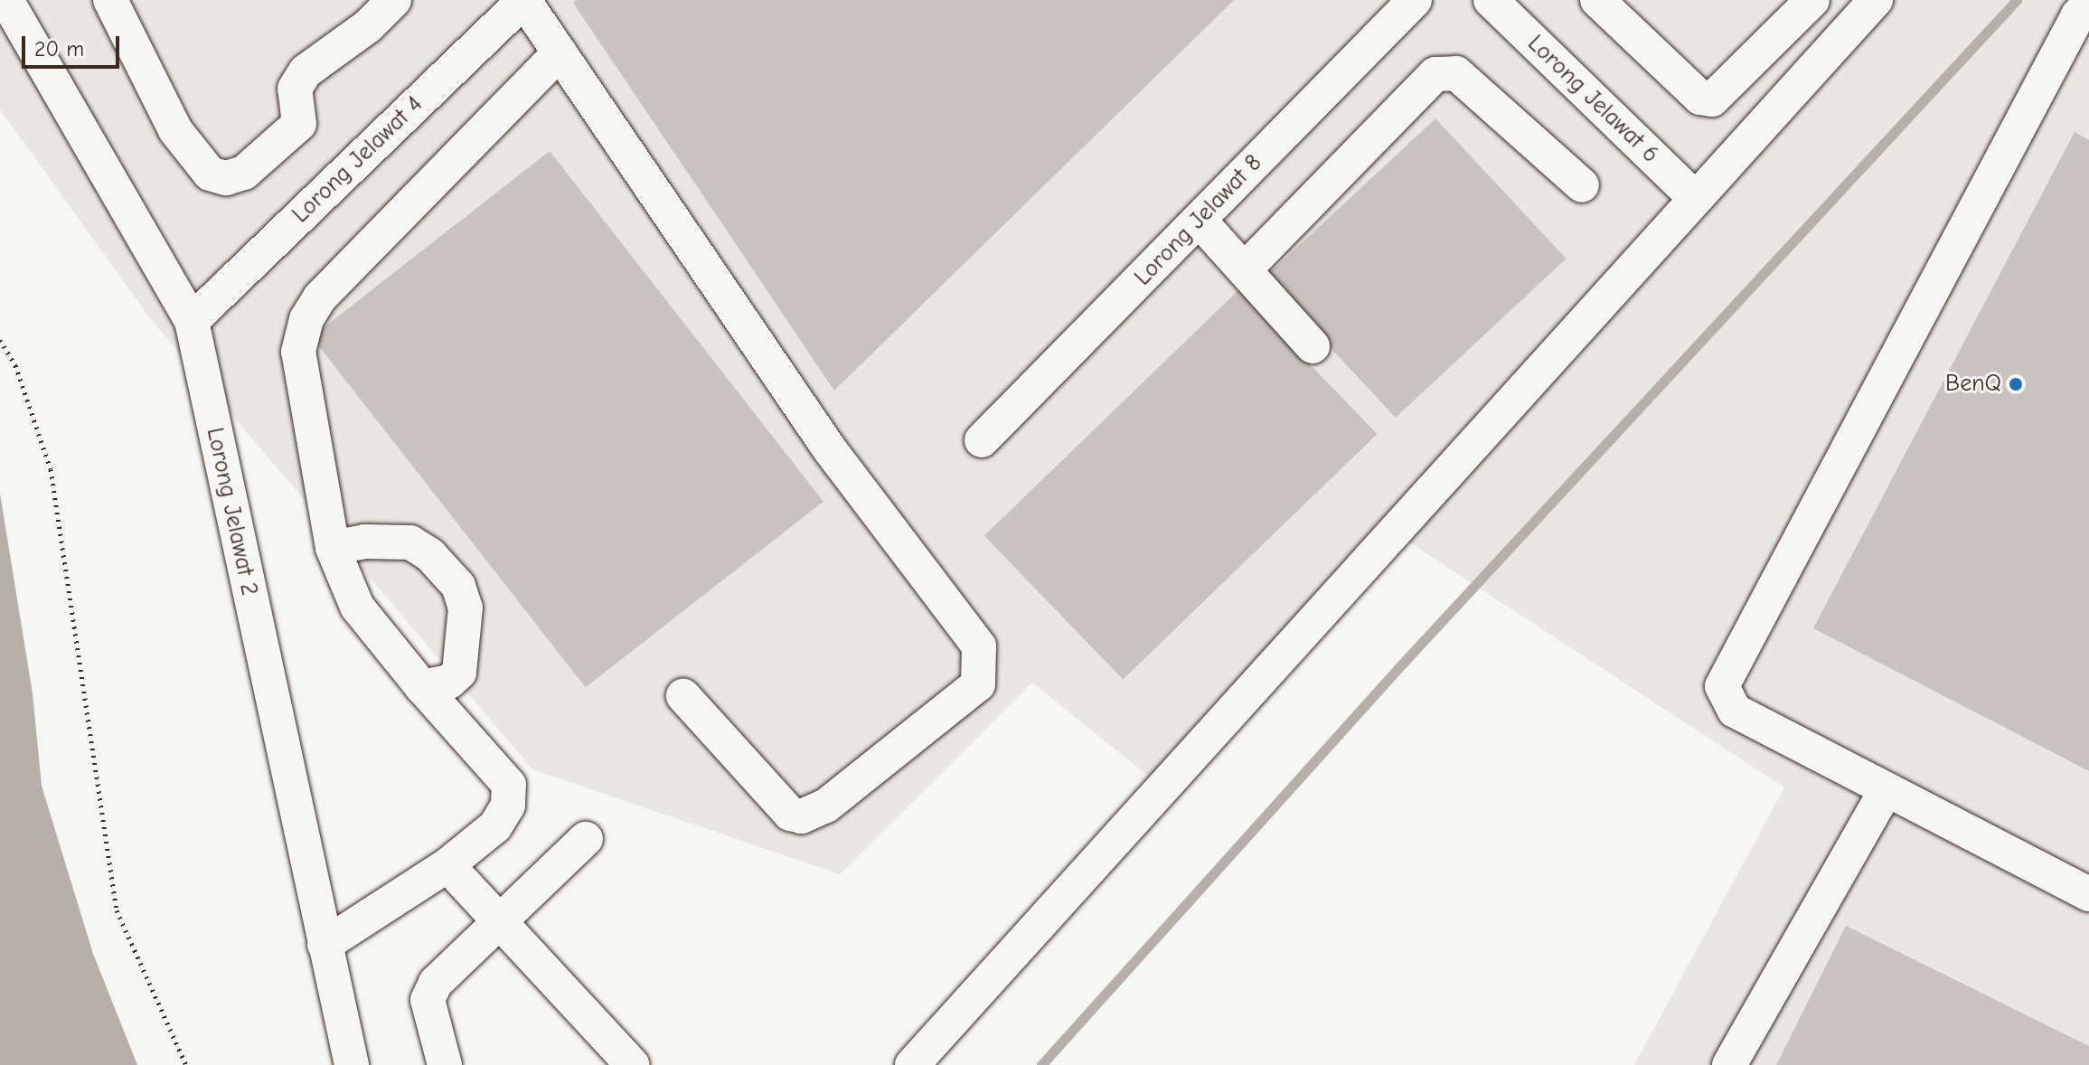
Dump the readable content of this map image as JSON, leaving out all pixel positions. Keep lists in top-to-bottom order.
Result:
{
  "streets": {
    "street": [
      "Lorong Jelawat 6",
      "Lorong Jelawat 4",
      "Lorong Jelawat 8",
      "Lorong Jelawat 2"
    ]
  },
  "crossings": [
    ["Lorong Jelawat 4", "Lorong Jelawat 2"]
  ],
  "places": ["BenQ"],
  "scale_bar": "20 m"
}
